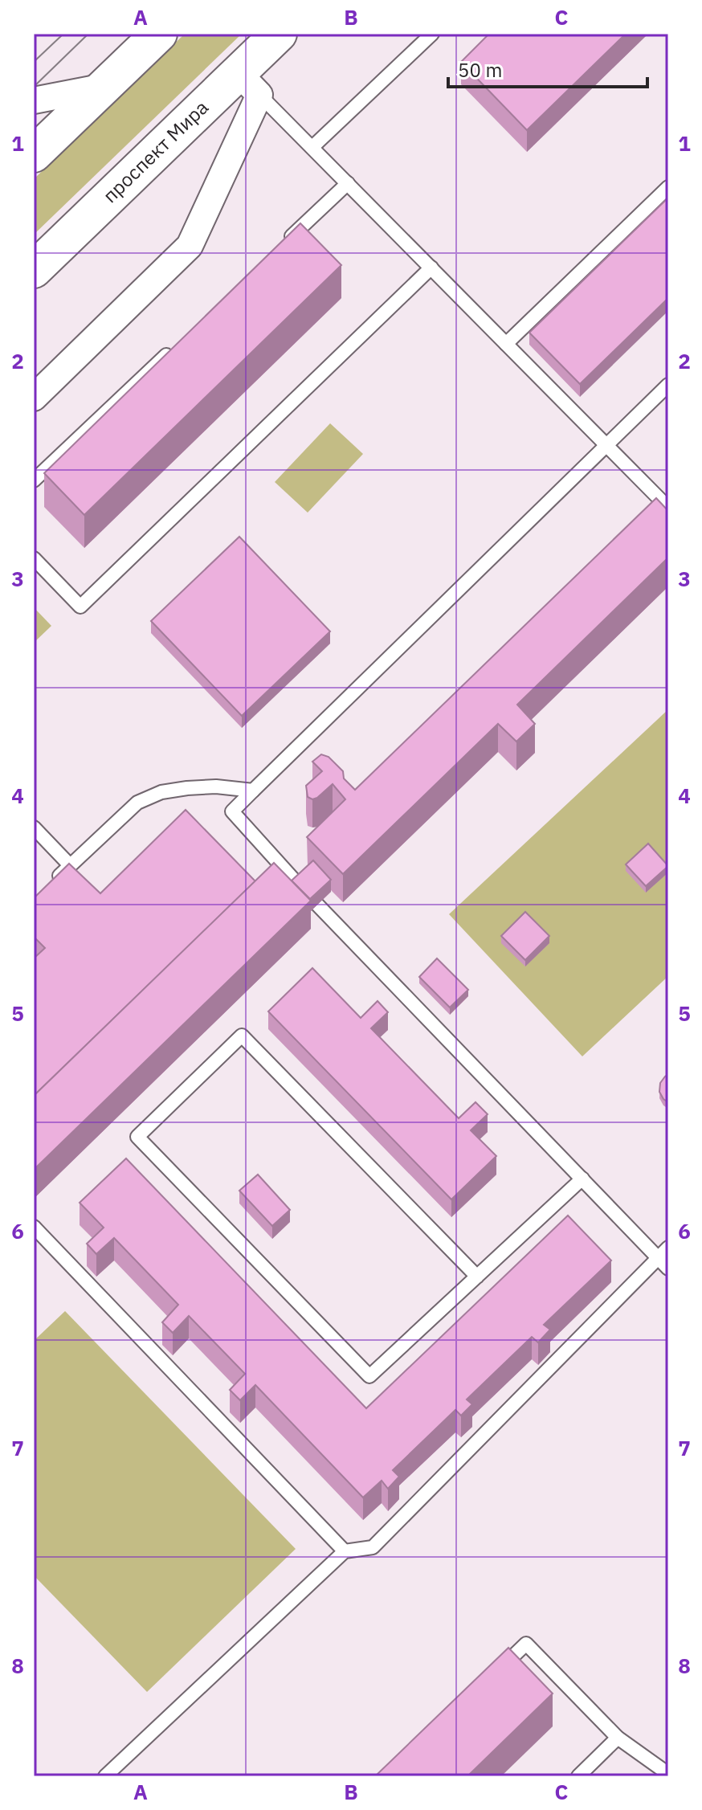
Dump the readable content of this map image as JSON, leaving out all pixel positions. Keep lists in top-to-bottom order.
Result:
{
  "streets": {
    "main road": ["проспект Мира"]
  },
  "scale_bar": "50 m",
  "grid": {
    "columns": ["A", "B", "C"],
    "rows": [
      "1",
      "2",
      "3",
      "4",
      "5",
      "6",
      "7",
      "8"
    ]
  }
}
